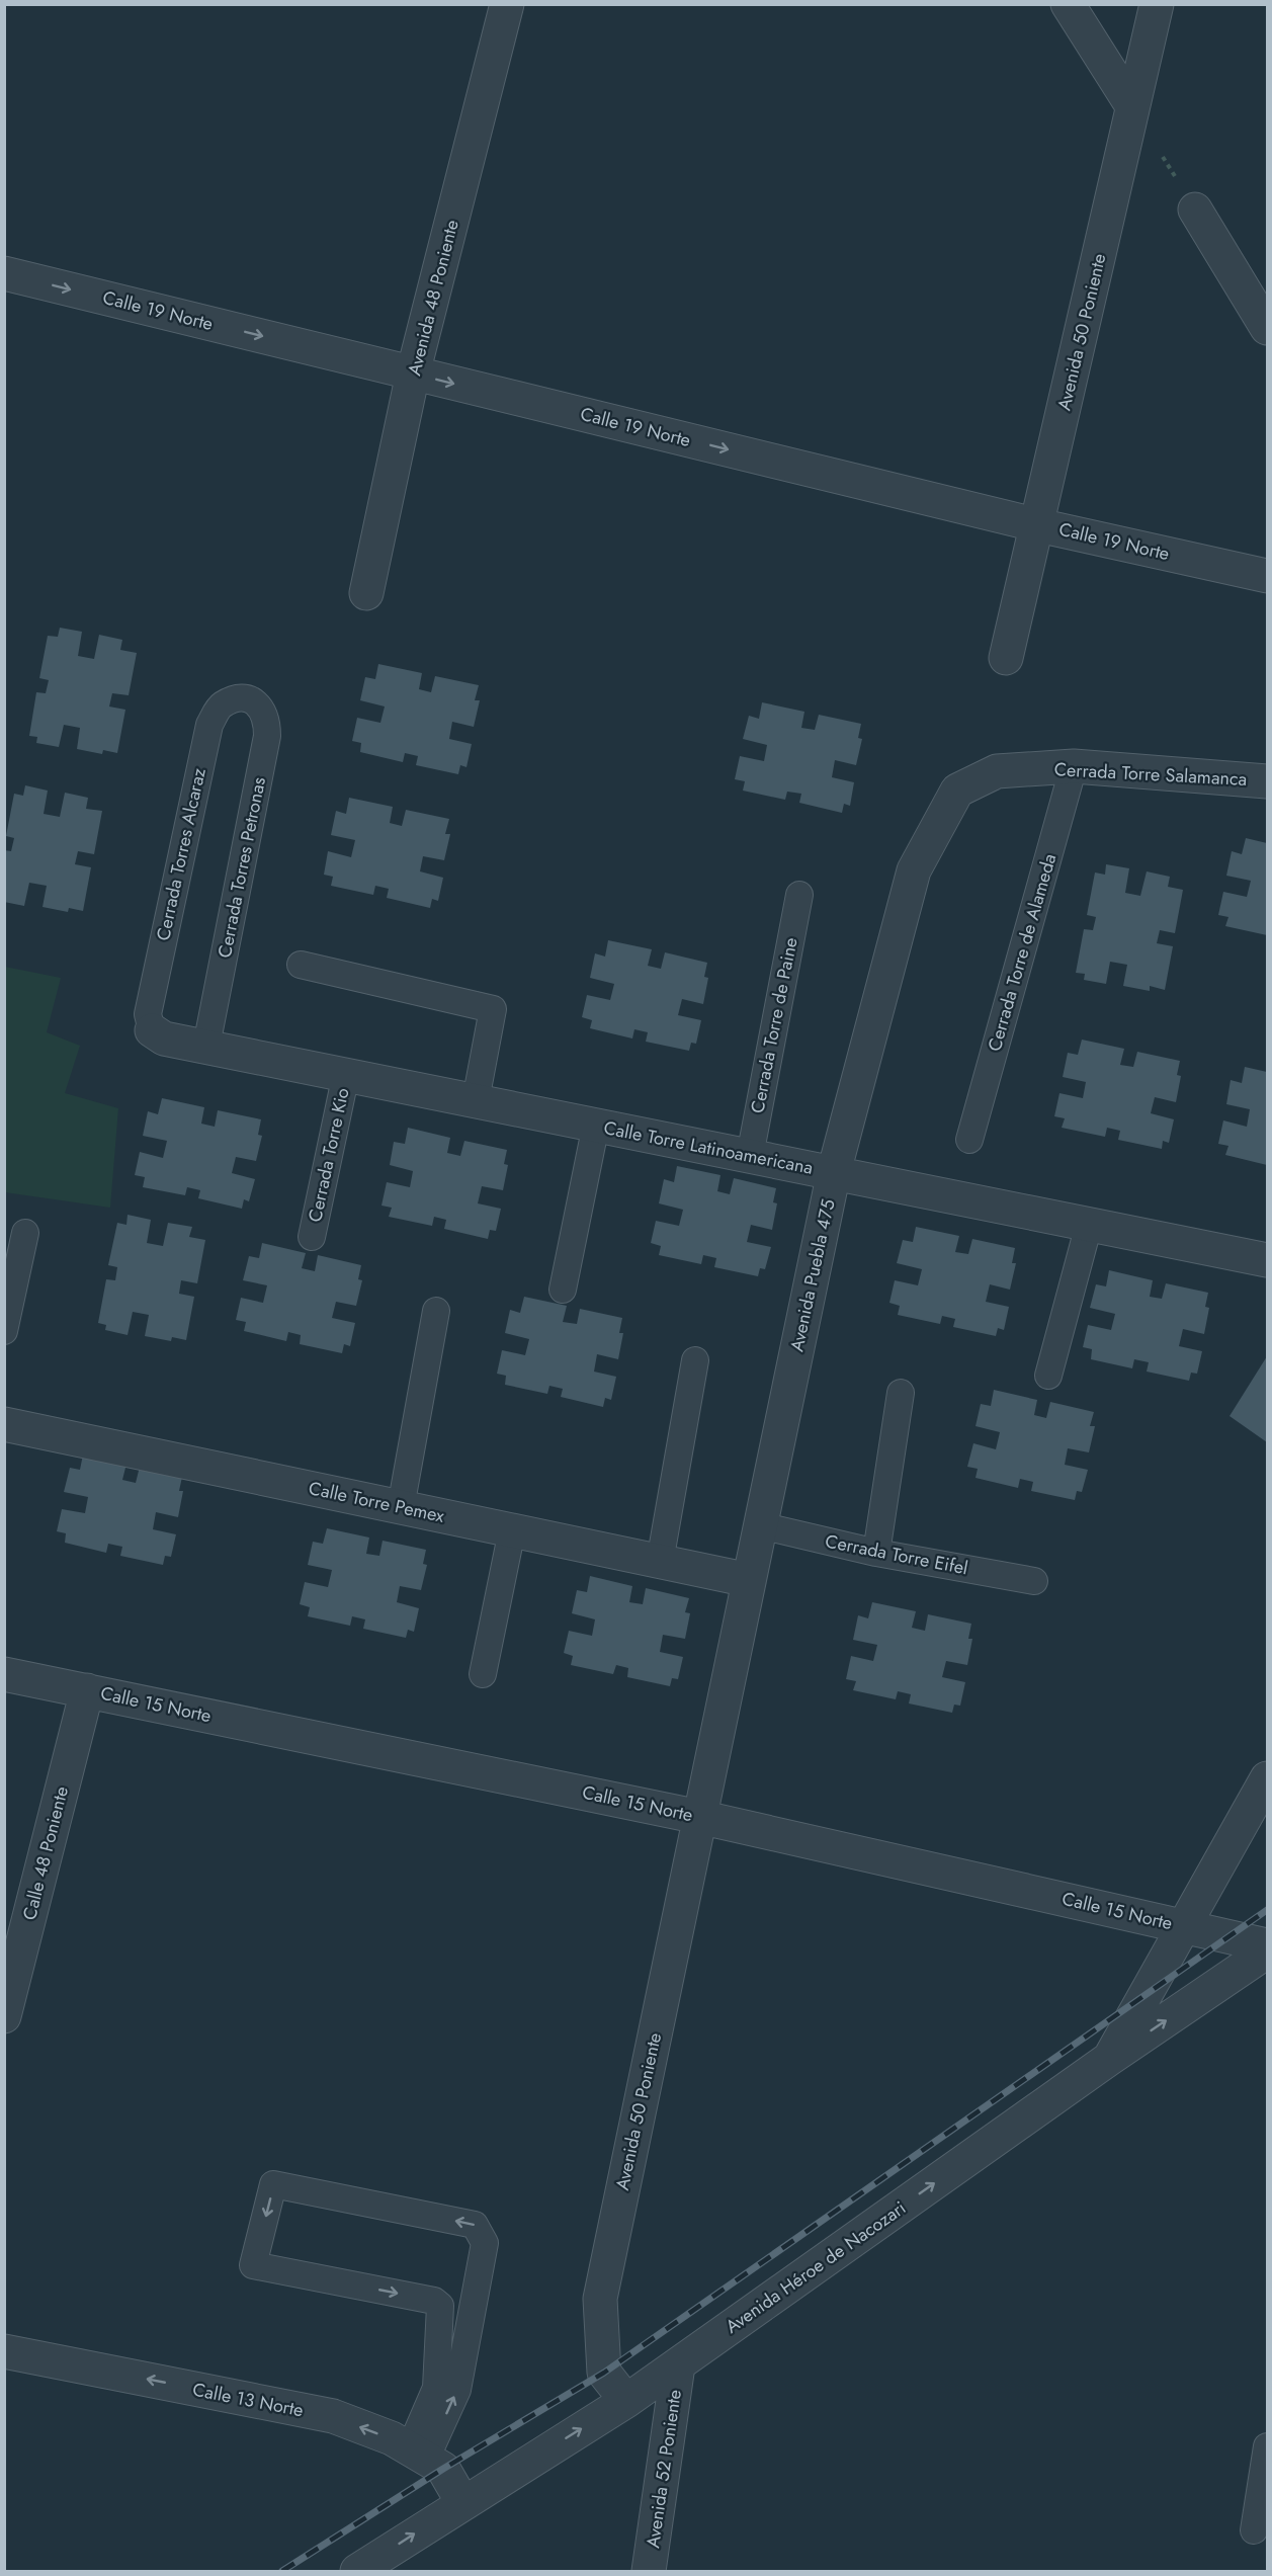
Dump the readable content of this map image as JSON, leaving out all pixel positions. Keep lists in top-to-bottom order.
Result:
{
  "streets": {
    "street": [
      "Avenida 48 Poniente",
      "Calle 19 Norte",
      "Avenida 50 Poniente",
      "Cerrada Torre Salamanca",
      "Calle Torre Latinoamericana",
      "Avenida Puebla 475",
      "Calle Torre Pemex",
      "Calle 15 Norte",
      "Calle 48 Poniente",
      "Avenida Héroe de Nacozari",
      "Calle 13 Norte",
      "Avenida 52 Poniente"
    ],
    "lane": [
      "Cerrada Torres Alcaraz",
      "Cerrada Torres Petronas",
      "Cerrada Torre de Alameda",
      "Cerrada Torre de Paine",
      "Cerrada Torre Kio",
      "Cerrada Torre Eifel"
    ]
  },
  "crossings": [
    ["Avenida 48 Poniente", "Calle 19 Norte"],
    ["Calle 19 Norte", "Avenida 50 Poniente"],
    ["Avenida 50 Poniente", "Avenida Puebla 475"],
    ["Avenida 50 Poniente", "Calle 15 Norte"],
    ["Avenida 50 Poniente", "Avenida Héroe de Nacozari"],
    ["Cerrada Torre Salamanca", "Cerrada Torre de Alameda"],
    ["Cerrada Torre Salamanca", "Avenida Puebla 475"],
    ["Cerrada Torres Alcaraz", "Cerrada Torres Petronas"],
    ["Cerrada Torres Alcaraz", "Calle Torre Latinoamericana"],
    ["Cerrada Torres Petronas", "Calle Torre Latinoamericana"],
    ["Cerrada Torre de Paine", "Calle Torre Latinoamericana"],
    ["Calle Torre Latinoamericana", "Cerrada Torre Kio"],
    ["Calle Torre Latinoamericana", "Avenida Puebla 475"],
    ["Avenida Puebla 475", "Calle Torre Pemex"],
    ["Avenida Puebla 475", "Cerrada Torre Eifel"],
    ["Avenida Puebla 475", "Calle 15 Norte"],
    ["Calle 15 Norte", "Calle 48 Poniente"],
    ["Avenida Héroe de Nacozari", "Calle 13 Norte"],
    ["Avenida Héroe de Nacozari", "Avenida 52 Poniente"]
  ],
  "one_way": ["Calle 19 Norte", "Avenida Héroe de Nacozari", "Calle 13 Norte"]
}
